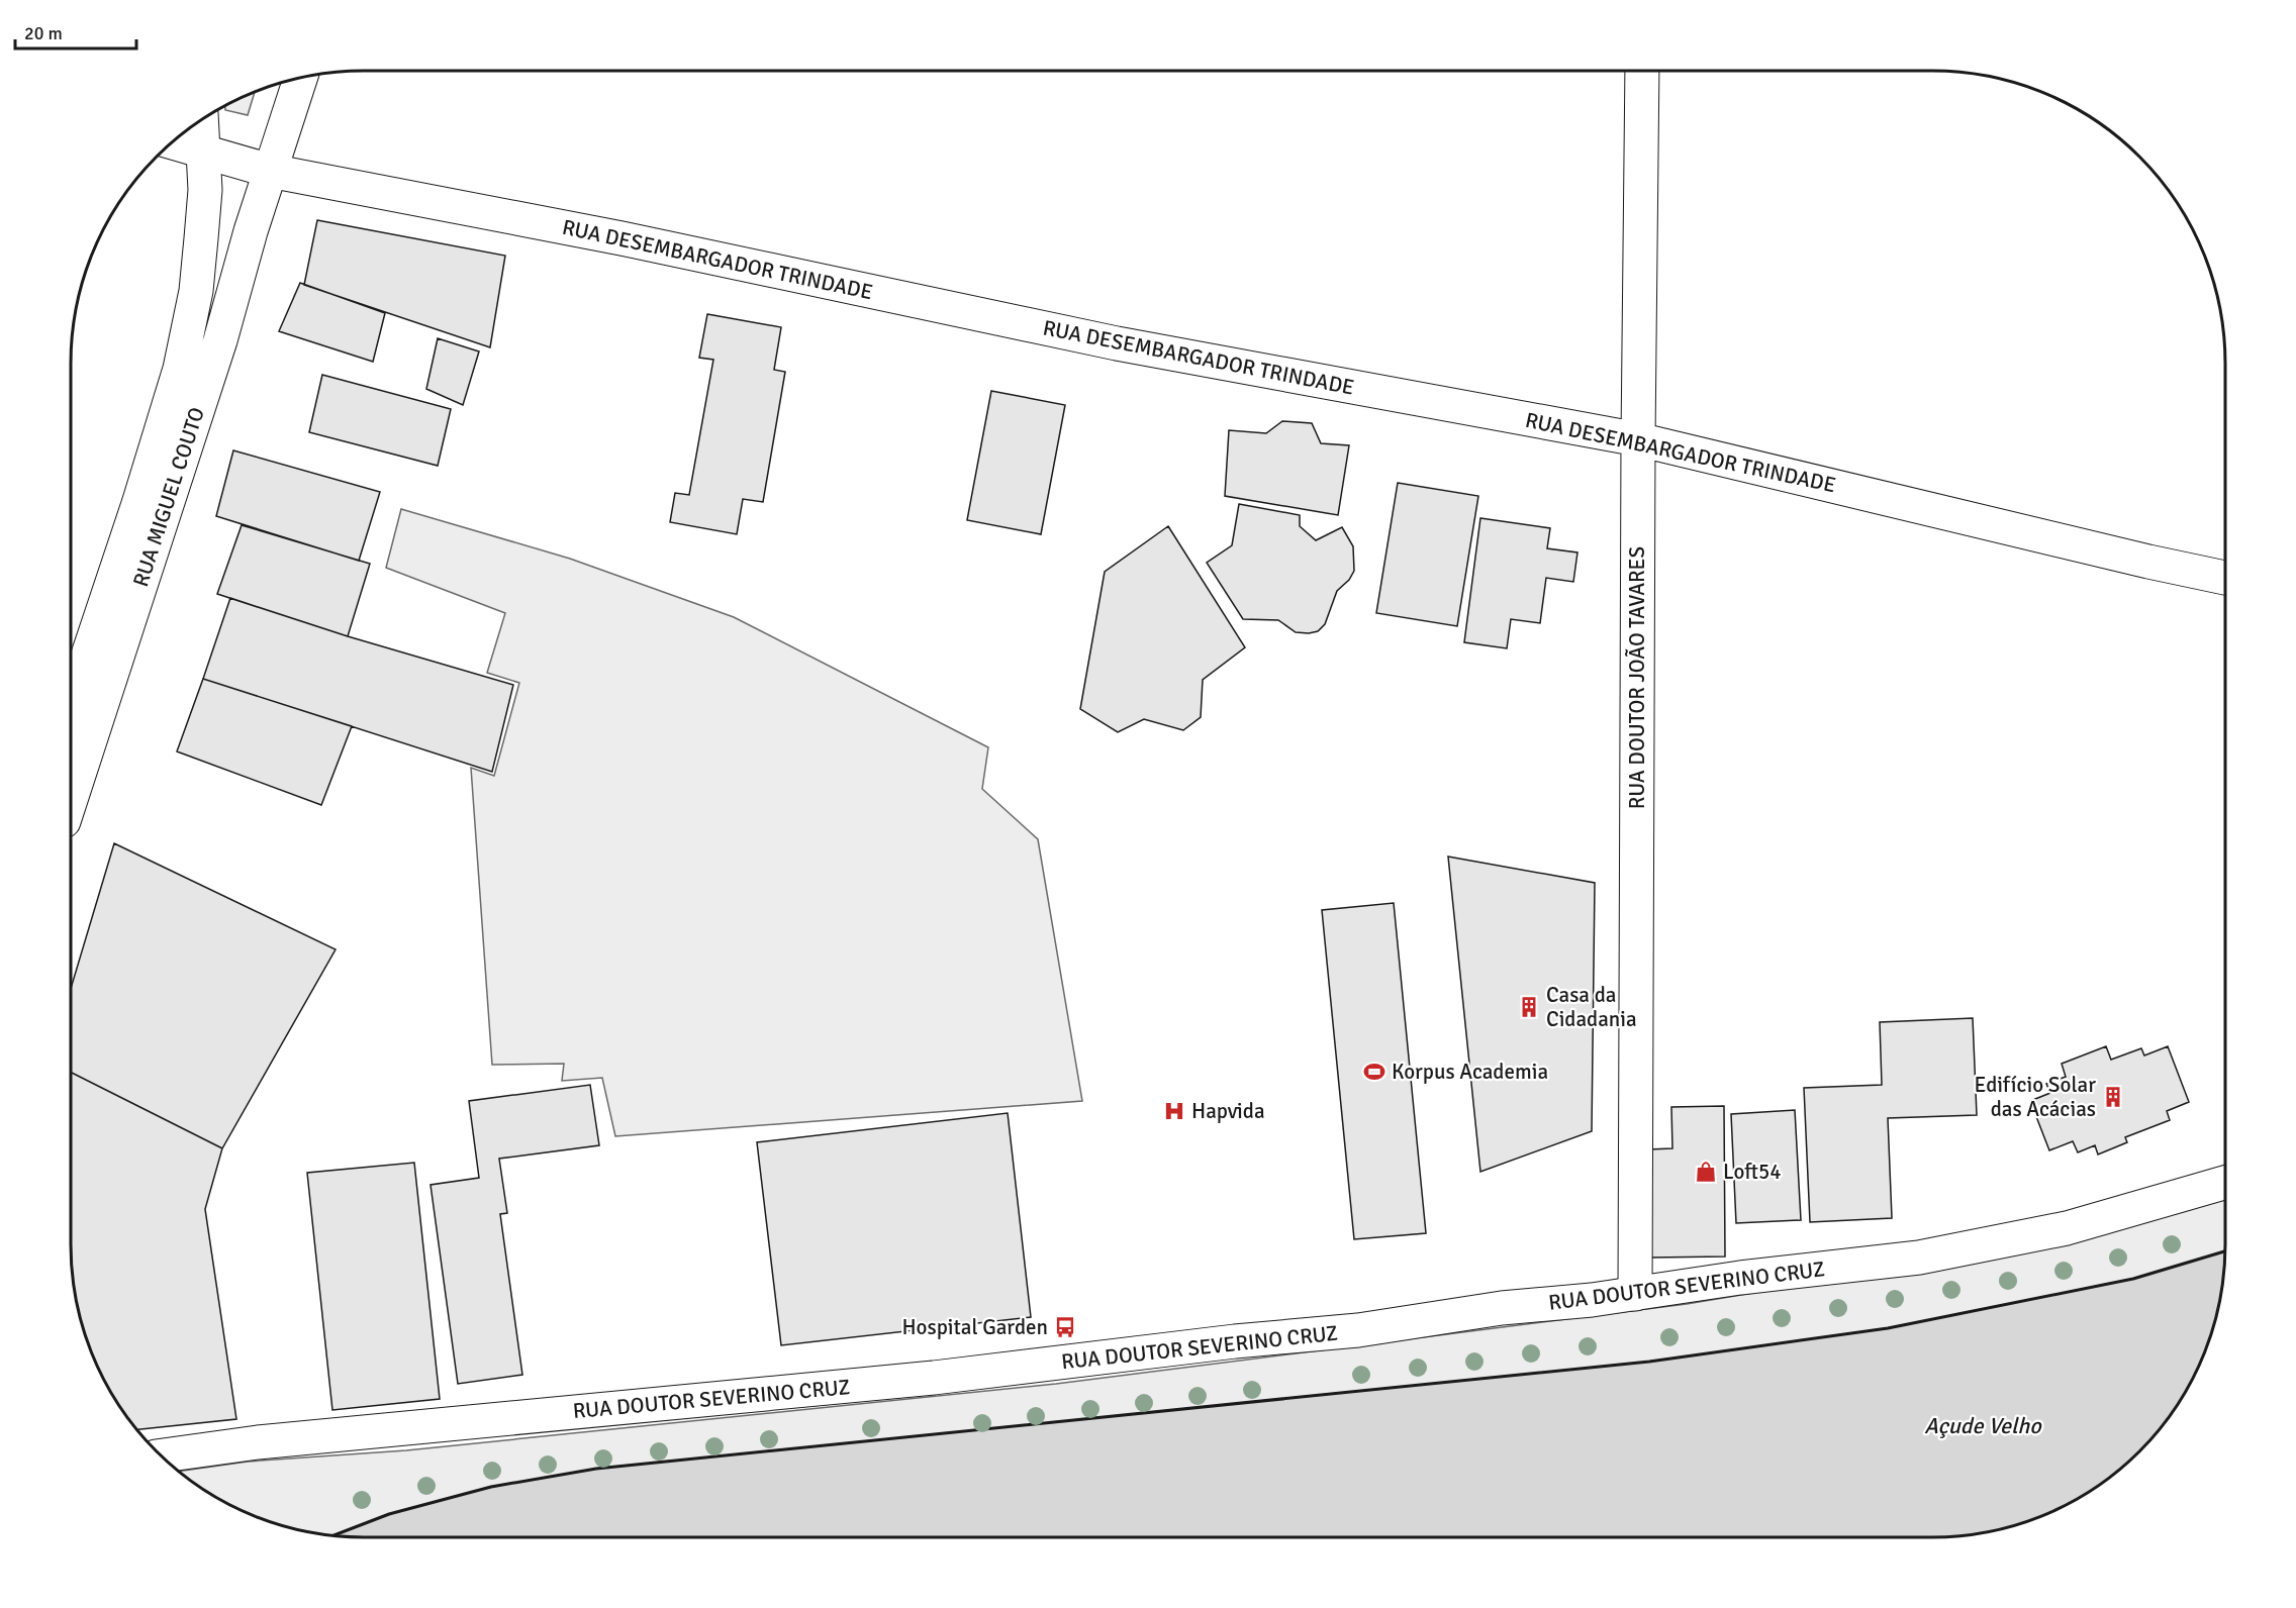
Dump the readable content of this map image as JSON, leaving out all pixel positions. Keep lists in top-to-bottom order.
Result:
{
  "streets": {
    "main road": [
      "RUA DESEMBARGADOR TRINDADE",
      "RUA MIGUEL COUTO",
      "RUA DOUTOR JOÃO TAVARES",
      "RUA DOUTOR SEVERINO CRUZ"
    ]
  },
  "crossings": [
    ["RUA DESEMBARGADOR TRINDADE", "RUA MIGUEL COUTO"],
    ["RUA DESEMBARGADOR TRINDADE", "RUA DOUTOR JOÃO TAVARES"],
    ["RUA DOUTOR JOÃO TAVARES", "RUA DOUTOR SEVERINO CRUZ"]
  ],
  "water": ["Açude Velho"],
  "places": {
    "building": ["Casa da Cidadania", "Edifício Solar das Acácias"],
    "sports": ["Korpus Academia"],
    "hospital": ["Hapvida"],
    "shop": ["Loft54"],
    "bus stop": ["Hospital Garden"]
  },
  "scale_bar": "20 m"
}
